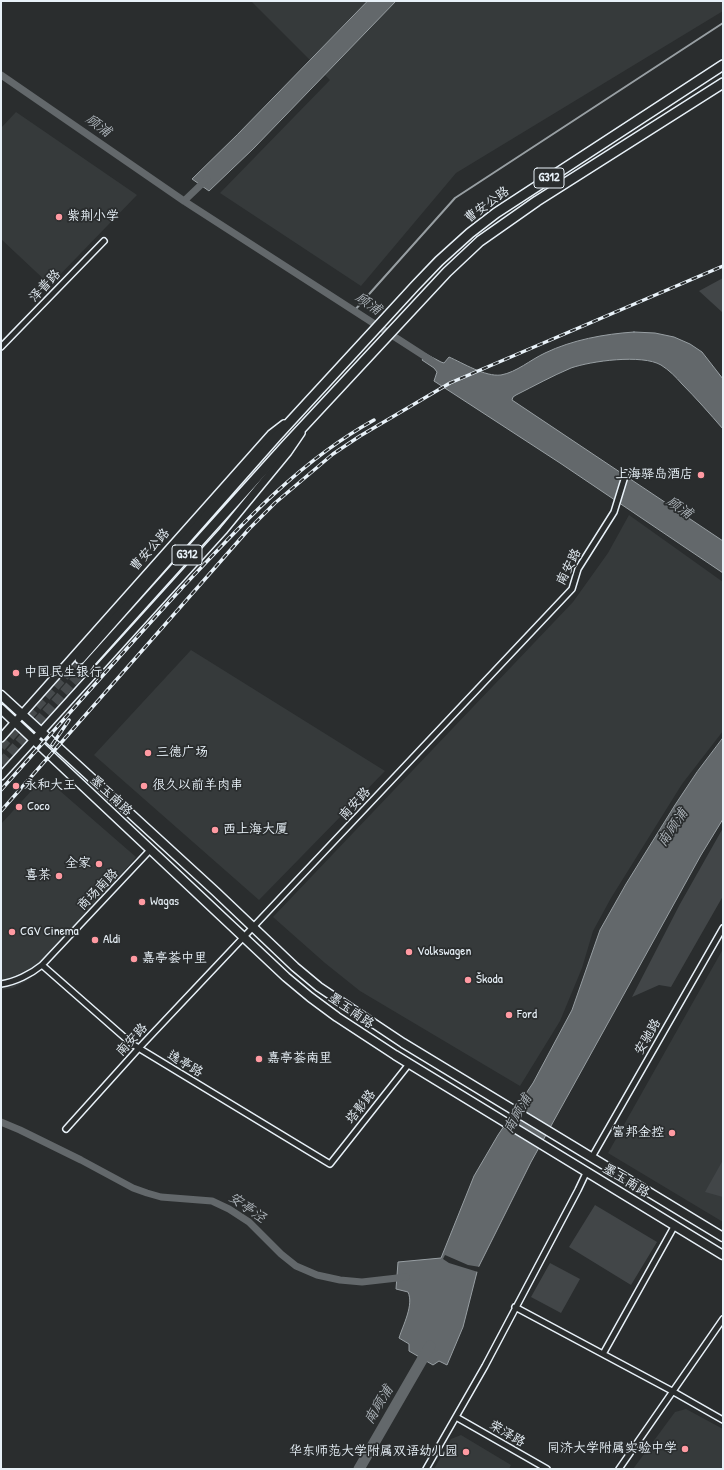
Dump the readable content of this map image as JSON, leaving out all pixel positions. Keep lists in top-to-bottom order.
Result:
{
  "streets": {
    "highway": ["G312", "曹安公路"],
    "main road": ["墨玉南路"],
    "street": [
      "泽普路",
      "南安路",
      "商场南路",
      "安驰路",
      "逸亭路",
      "塔影路",
      "荣泽路"
    ]
  },
  "crossings": [
    ["曹安公路", "墨玉南路"],
    ["南安路", "墨玉南路"],
    ["南安路", "逸亭路"],
    ["墨玉南路", "商场南路"],
    ["墨玉南路", "安驰路"],
    ["墨玉南路", "塔影路"],
    ["商场南路", "逸亭路"],
    ["逸亭路", "塔影路"]
  ],
  "water": ["顾浦", "南顾浦", "安亭泾"],
  "places": [
    "紫荆小学",
    "上海驿岛酒店",
    "中国民生银行",
    "三德广场",
    "永和大王",
    "很久以前羊肉串",
    "Coco",
    "西上海大厦",
    "全家",
    "喜茶",
    "Wagas",
    "CGV Cinema",
    "Aldi",
    "Volkswagen",
    "嘉亭荟中里",
    "Škoda",
    "Ford",
    "嘉亭荟南里",
    "富邦金控",
    "同济大学附属实验中学",
    "华东师范大学附属双语幼儿园"
  ]
}
